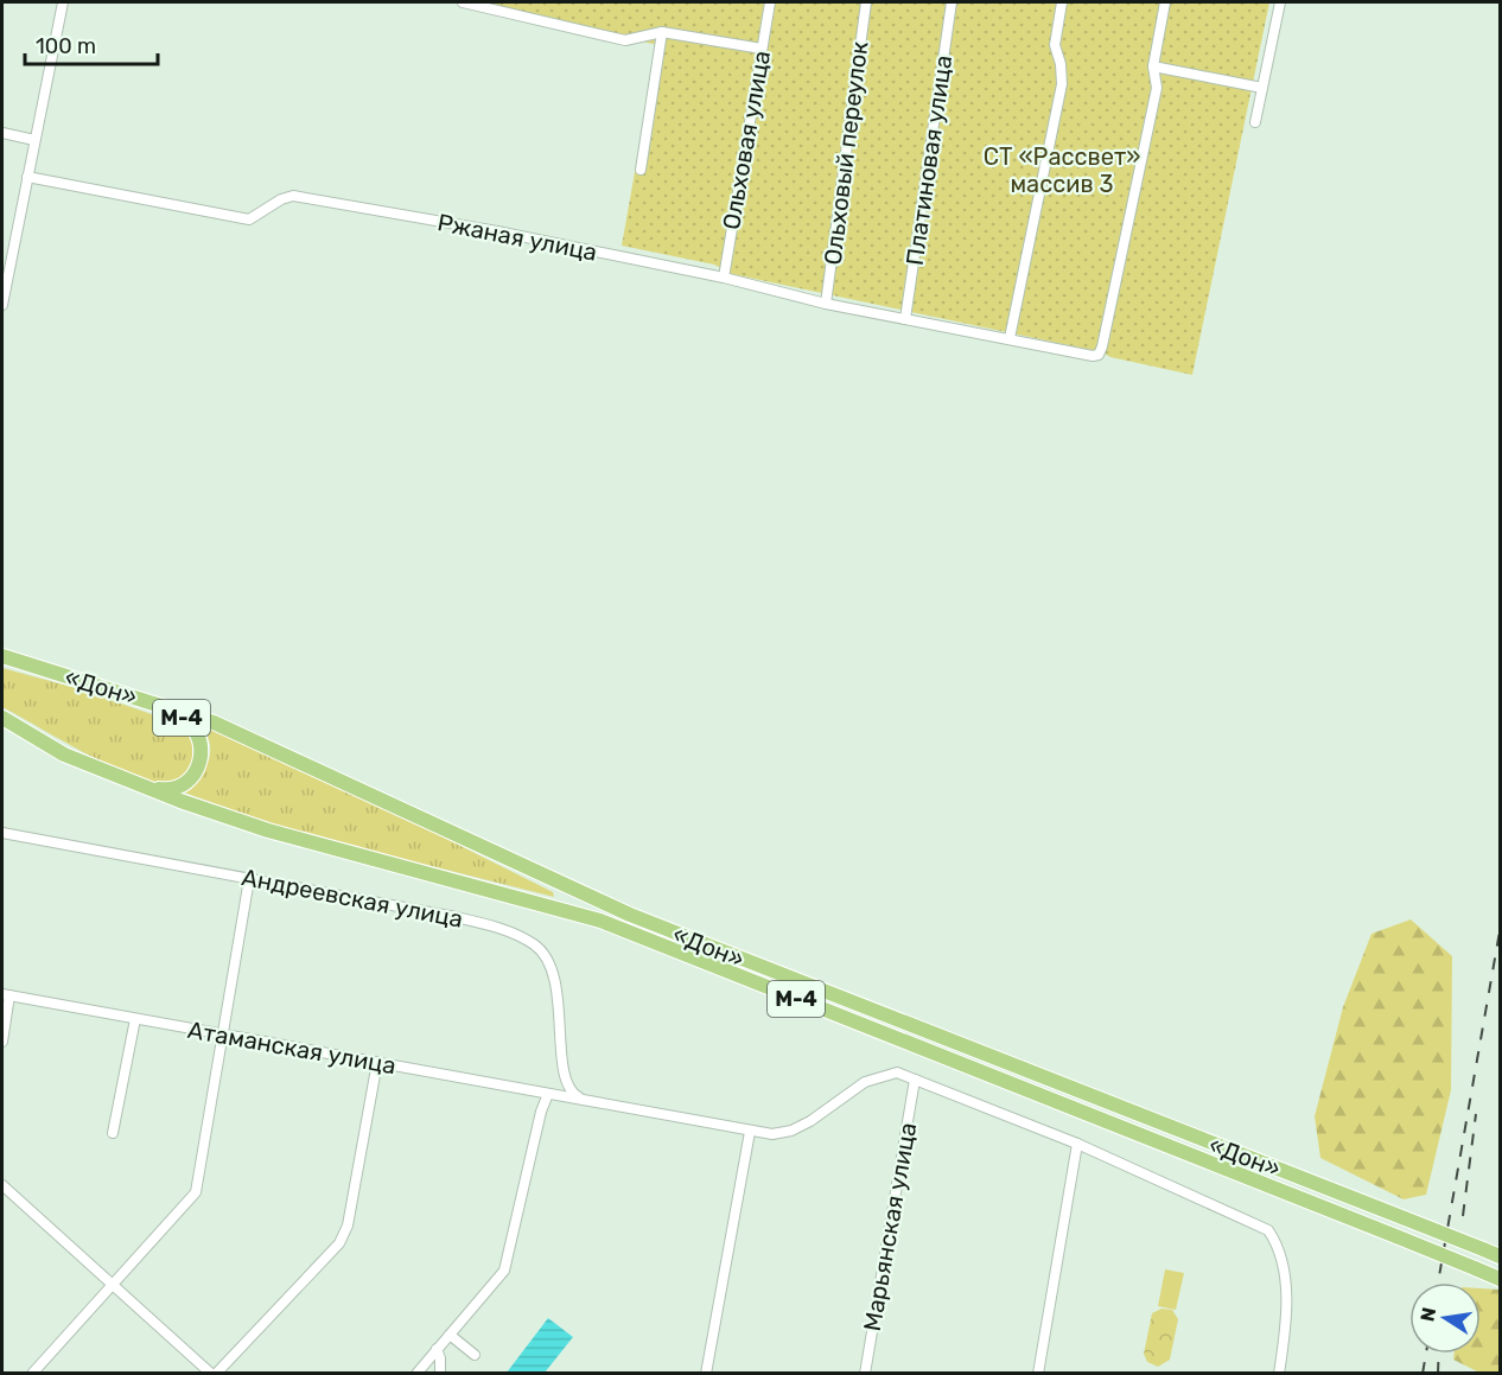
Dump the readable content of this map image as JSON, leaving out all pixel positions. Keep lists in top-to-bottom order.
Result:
{
  "streets": {
    "highway": ["«Дон»", "М-4"],
    "street": [
      "Ольховая улица",
      "Ольховый переулок",
      "Платиновая улица",
      "Ржаная улица",
      "Андреевская улица",
      "Атаманская улица",
      "Марьянская улица"
    ]
  },
  "crossings": [
    ["Ольховая улица", "Ржаная улица"],
    ["Ольховый переулок", "Ржаная улица"],
    ["Платиновая улица", "Ржаная улица"],
    ["«Дон»", "М-4"],
    ["Андреевская улица", "Атаманская улица"],
    ["Атаманская улица", "Марьянская улица"]
  ],
  "parks": ["СТ «Рассвет» массив 3"],
  "scale_bar": "100 m",
  "north": "left"
}
